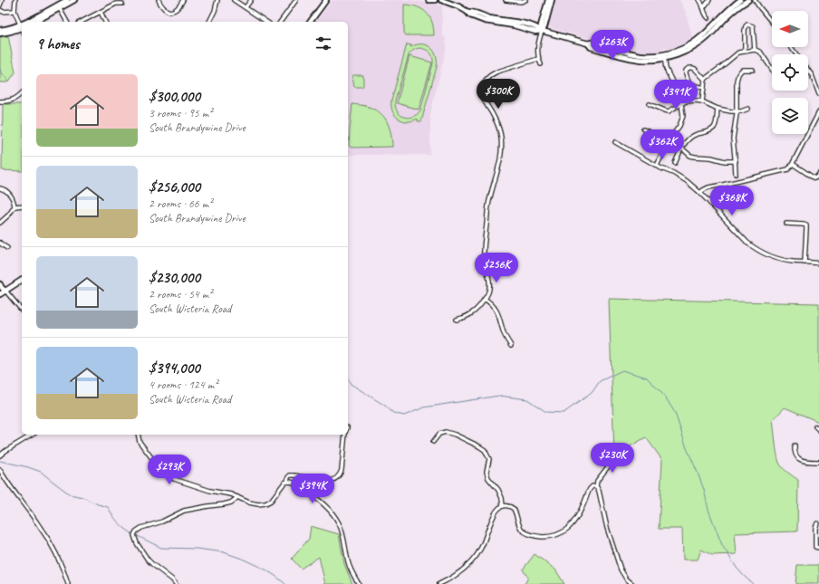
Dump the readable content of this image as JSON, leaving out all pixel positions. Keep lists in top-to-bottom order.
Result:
{
  "north": "left",
  "page": {
    "heading": "9 homes",
    "price": [
      "$263K",
      "$300K",
      "$341K",
      "$362K",
      "$368K",
      "$256K",
      "$230K",
      "$293K",
      "$394K"
    ],
    "list": [
      {
        "name": "$300,000",
        "note": "3 rooms · 95 m² · South Brandywine Drive"
      },
      {
        "name": "$256,000",
        "note": "2 rooms · 66 m² · South Brandywine Drive"
      },
      {
        "name": "$230,000",
        "note": "2 rooms · 54 m² · South Wisteria Road"
      },
      {
        "name": "$394,000",
        "note": "4 rooms · 124 m² · South Wisteria Road"
      }
    ]
  }
}
